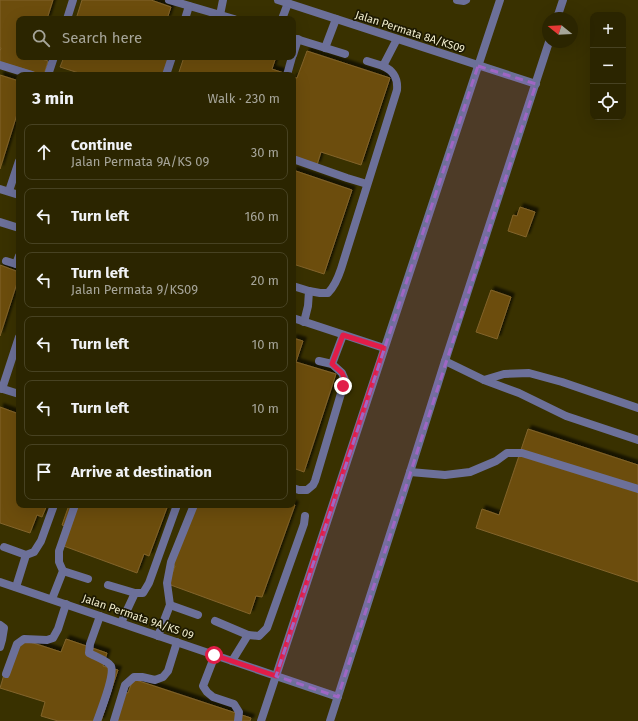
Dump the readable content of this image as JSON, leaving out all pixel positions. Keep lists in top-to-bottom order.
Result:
{
  "streets": {
    "street": ["Jalan Permata 8A/KS09", "Jalan Permata 9A/KS 09"]
  },
  "north": "left",
  "page": {
    "map_buttons": ["+", "−"],
    "search": "Search here",
    "heading": ["3 min", "Walk · 230 m"],
    "list": [
      ["Continue", "Jalan Permata 9A/KS 09", "30 m"],
      ["Turn left", "160 m"],
      ["Turn left", "Jalan Permata 9/KS09", "20 m"],
      ["Turn left", "10 m"],
      ["Turn left", "10 m"],
      "Arrive at destination"
    ]
  }
}
